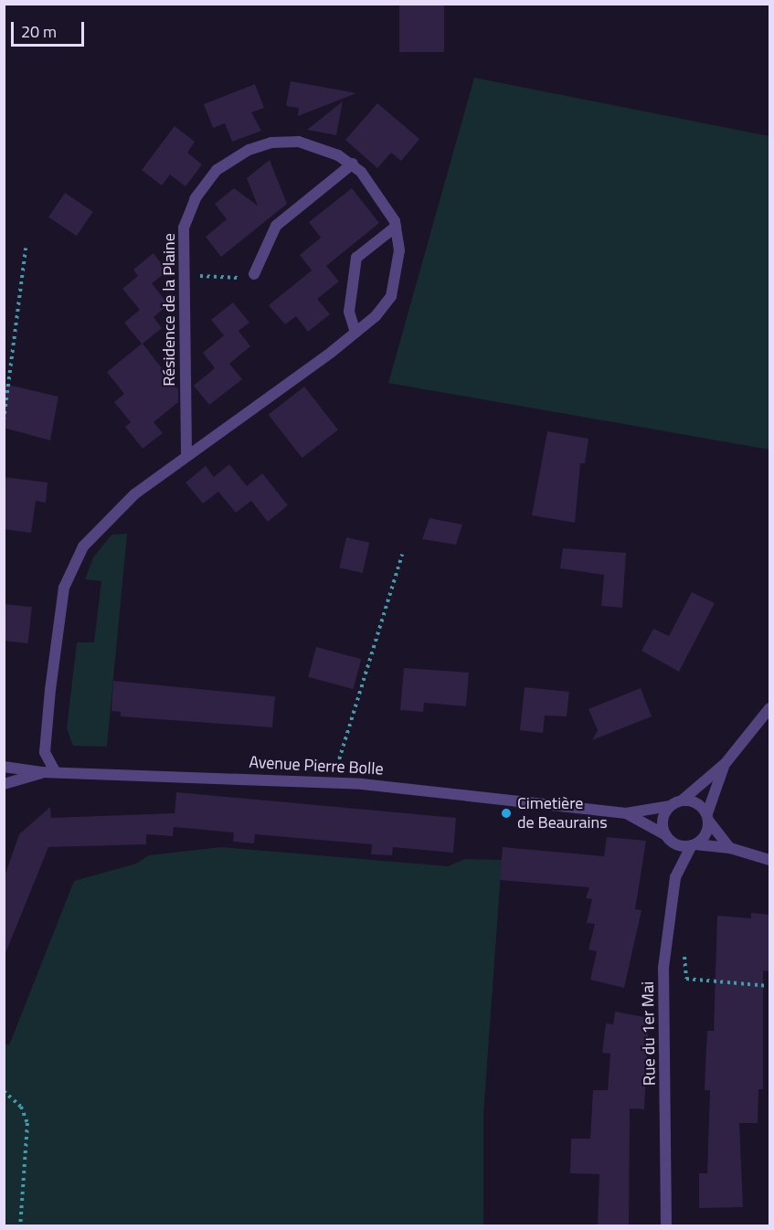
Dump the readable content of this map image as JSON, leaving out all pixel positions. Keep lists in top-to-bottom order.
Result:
{
  "streets": {
    "street": ["Résidence de la Plaine", "Avenue Pierre Bolle", "Rue du 1er Mai"]
  },
  "crossings": [
    ["Avenue Pierre Bolle", "Rue du 1er Mai"]
  ],
  "places": ["Cimetière de Beaurains"],
  "scale_bar": "20 m"
}
